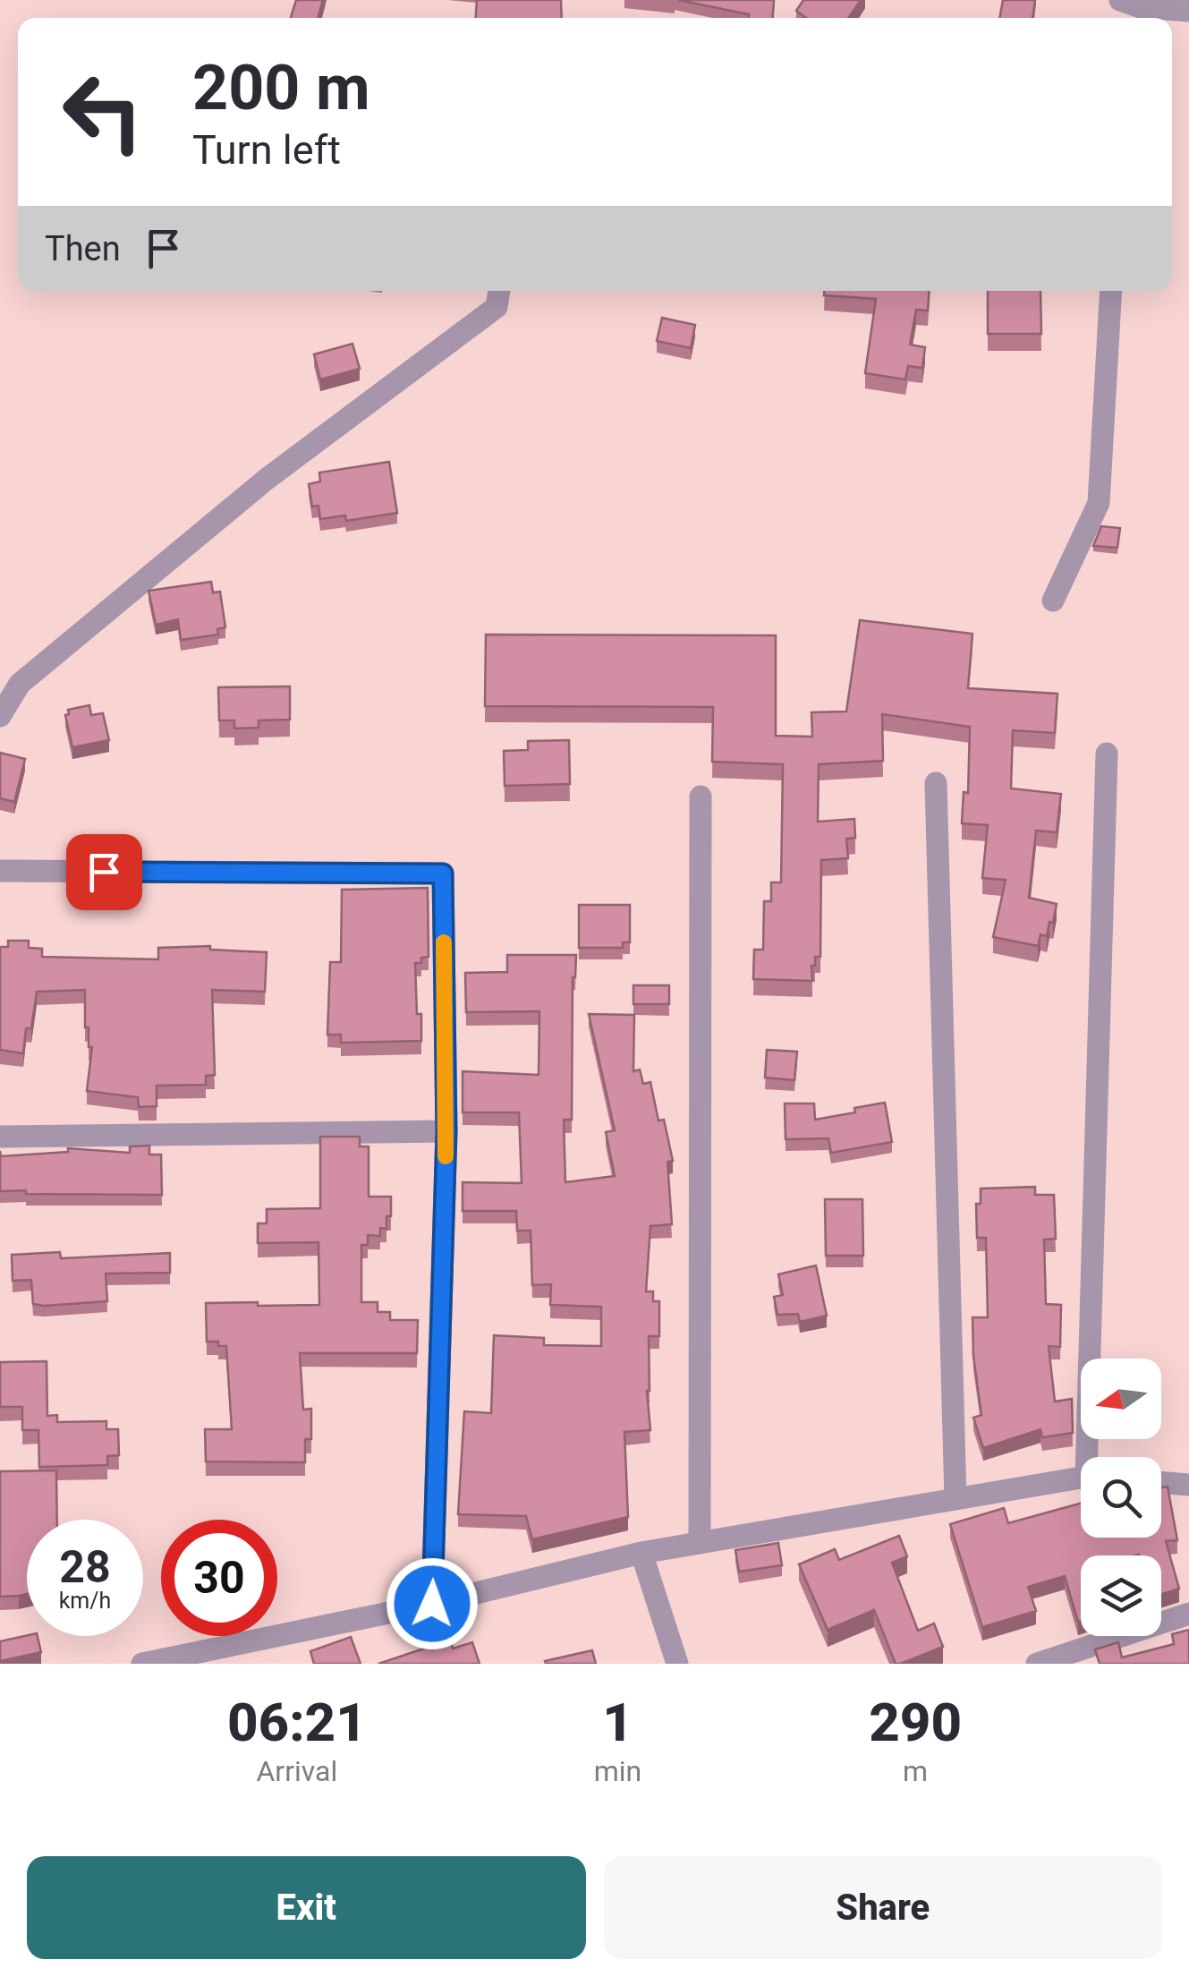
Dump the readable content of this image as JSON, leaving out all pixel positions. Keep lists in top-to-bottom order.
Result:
{
  "north": "left",
  "page": {
    "turn": ["200 m", "Turn left"],
    "then": "Then",
    "speed": "28 km/h",
    "limit": "30",
    "eta": [
      "06:21",
      "Arrival",
      "1",
      "min",
      "290",
      "m"
    ],
    "buttons": ["Exit", "Share"]
  }
}
